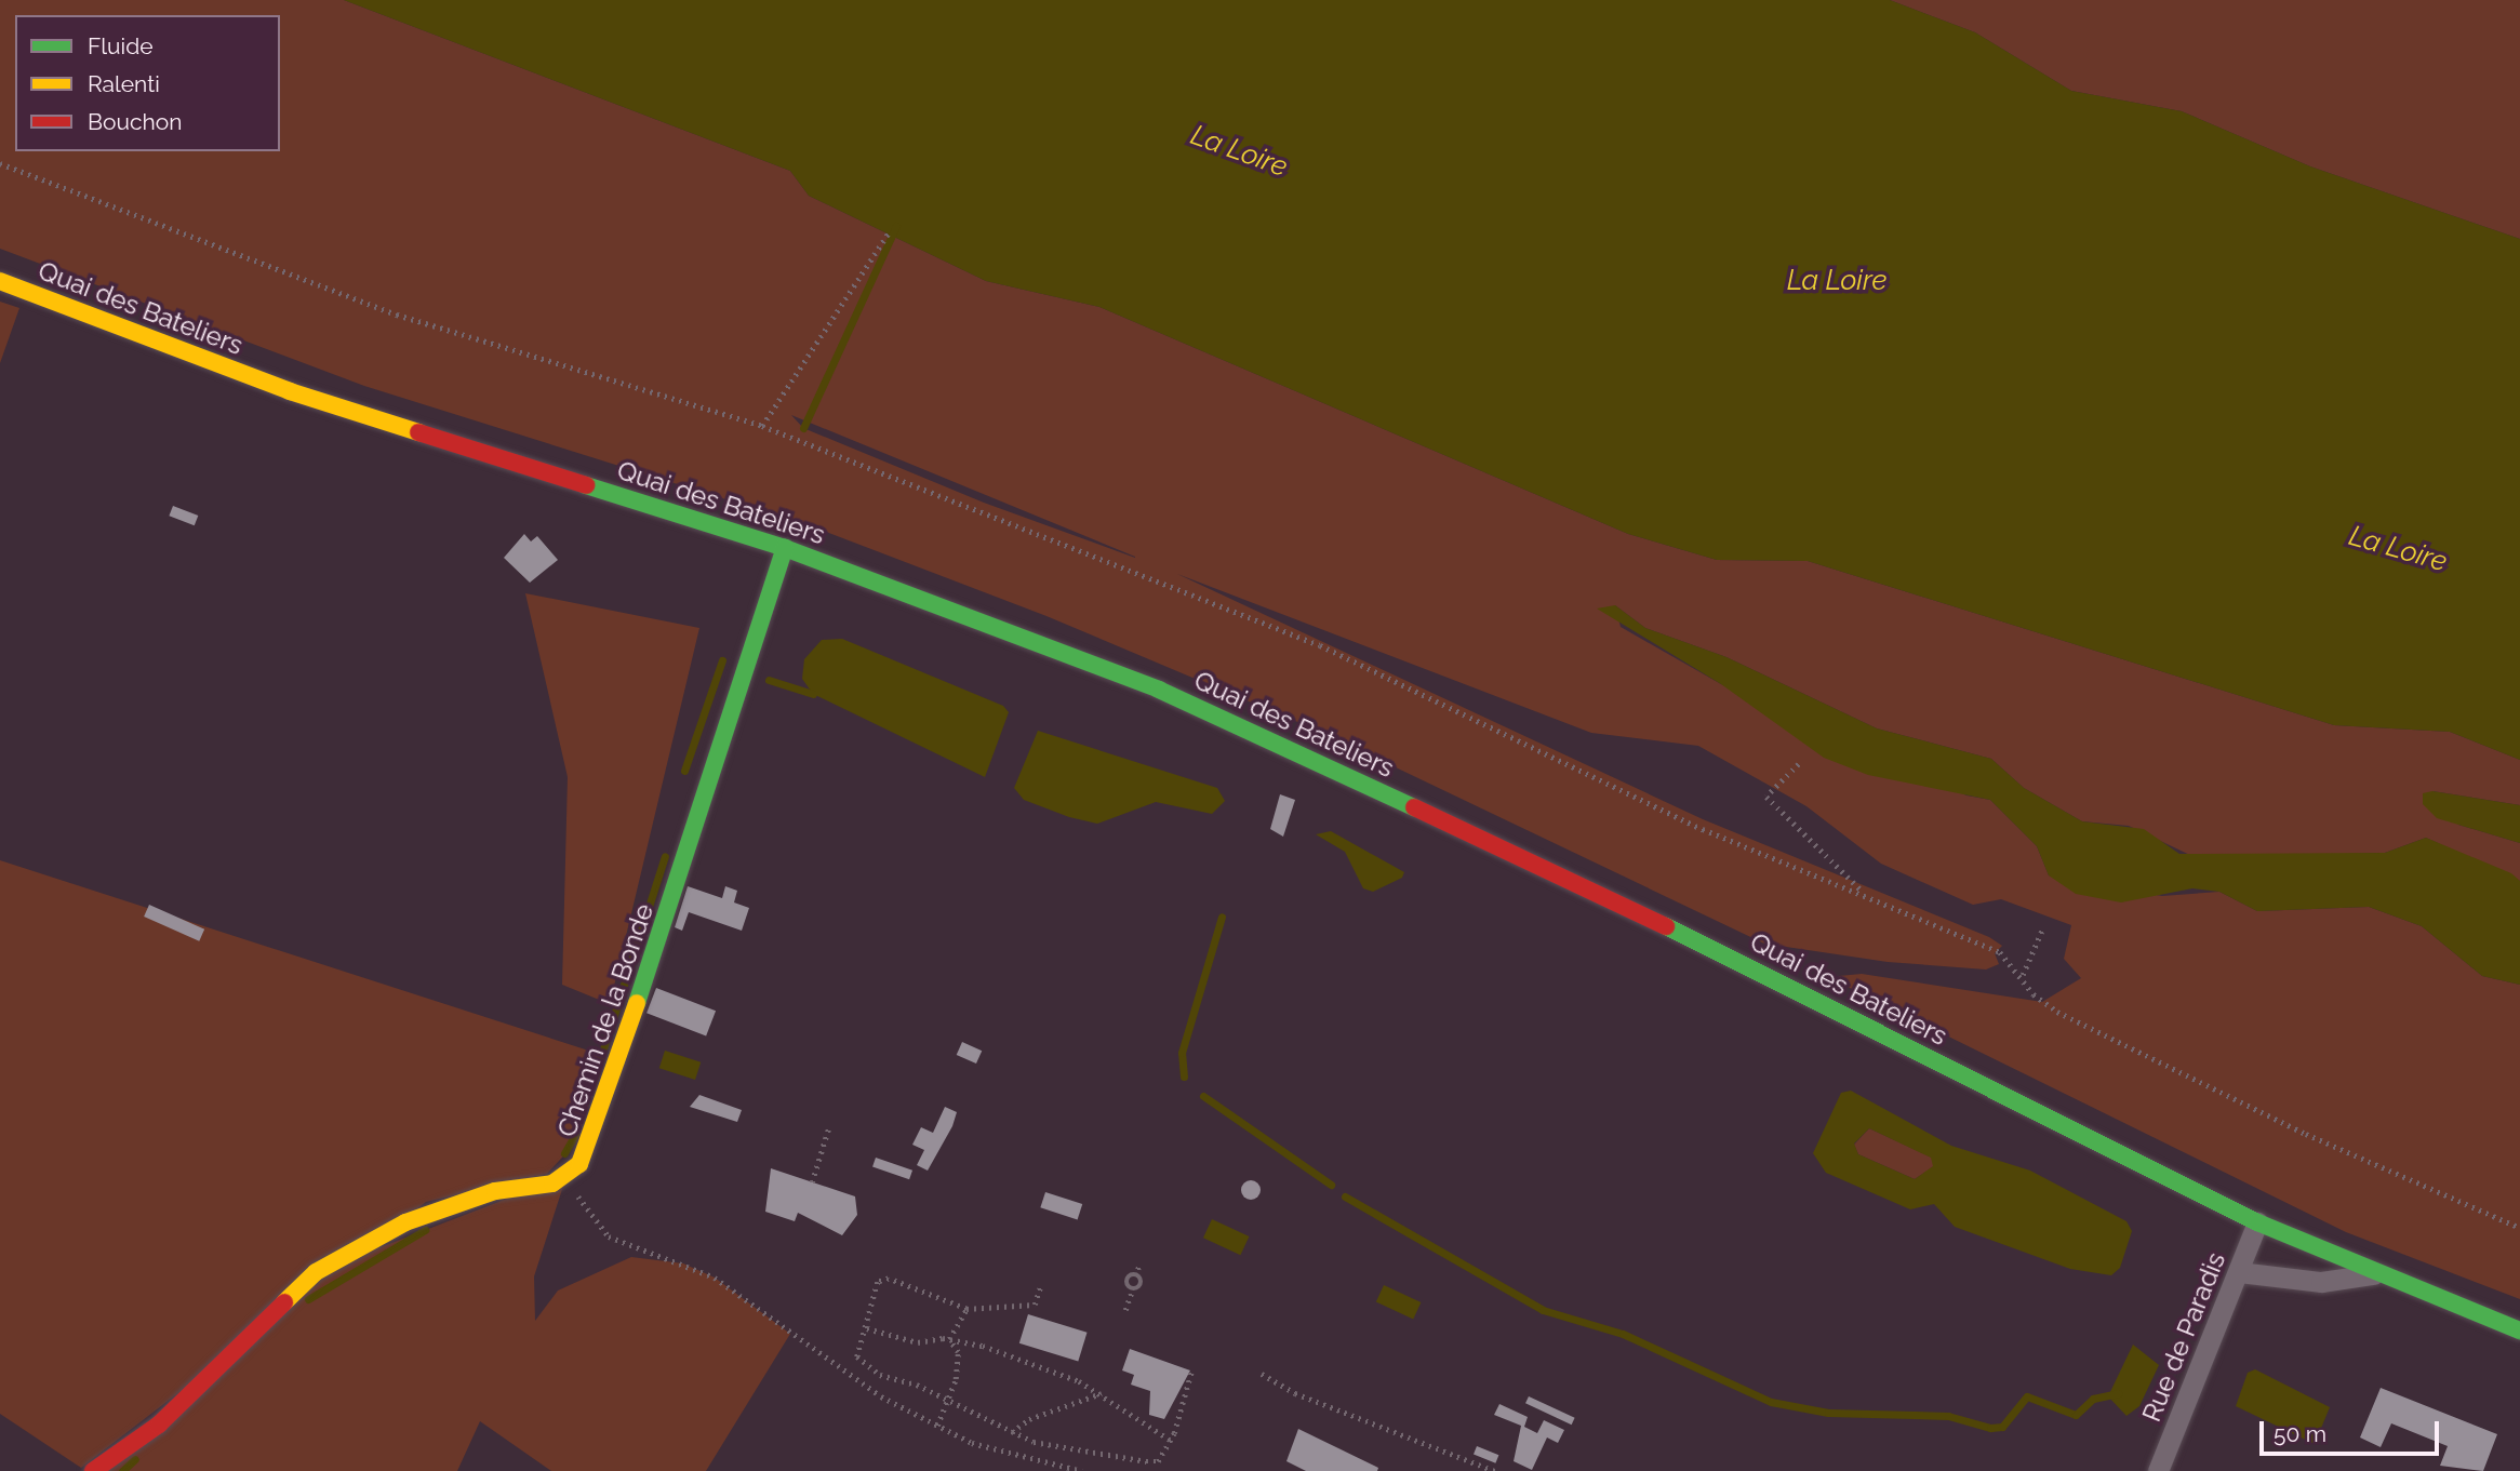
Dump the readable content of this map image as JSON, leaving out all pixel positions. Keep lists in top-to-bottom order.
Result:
{
  "streets": {
    "main road": ["Quai des Bateliers", "Chemin de la Bonde"],
    "street": ["Rue de Paradis"]
  },
  "crossings": [
    ["Quai des Bateliers", "Chemin de la Bonde"],
    ["Quai des Bateliers", "Rue de Paradis"]
  ],
  "water": ["La Loire"],
  "legend": ["Fluide", "Ralenti", "Bouchon"],
  "scale_bar": "50 m"
}
